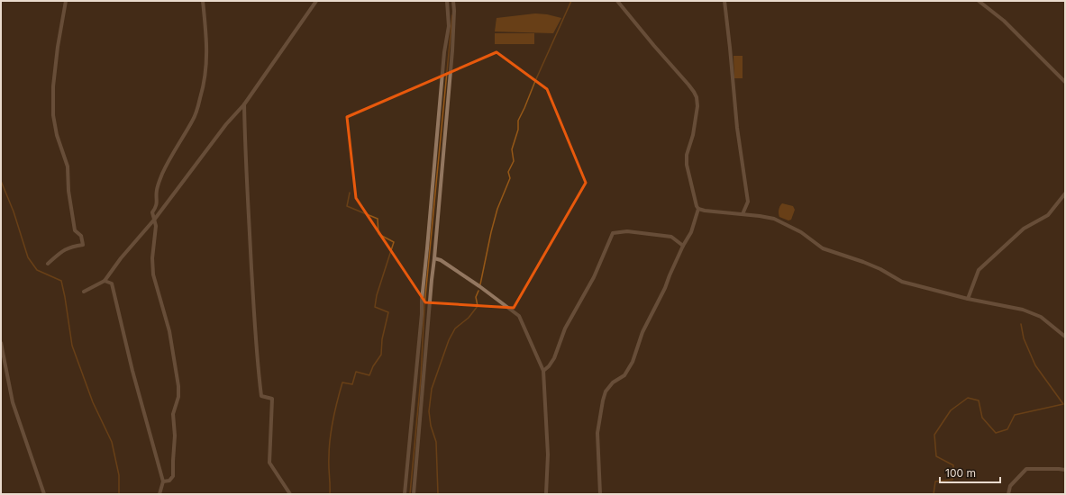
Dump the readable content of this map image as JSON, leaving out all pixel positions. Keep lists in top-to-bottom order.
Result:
{
  "scale_bar": "100 m"
}
